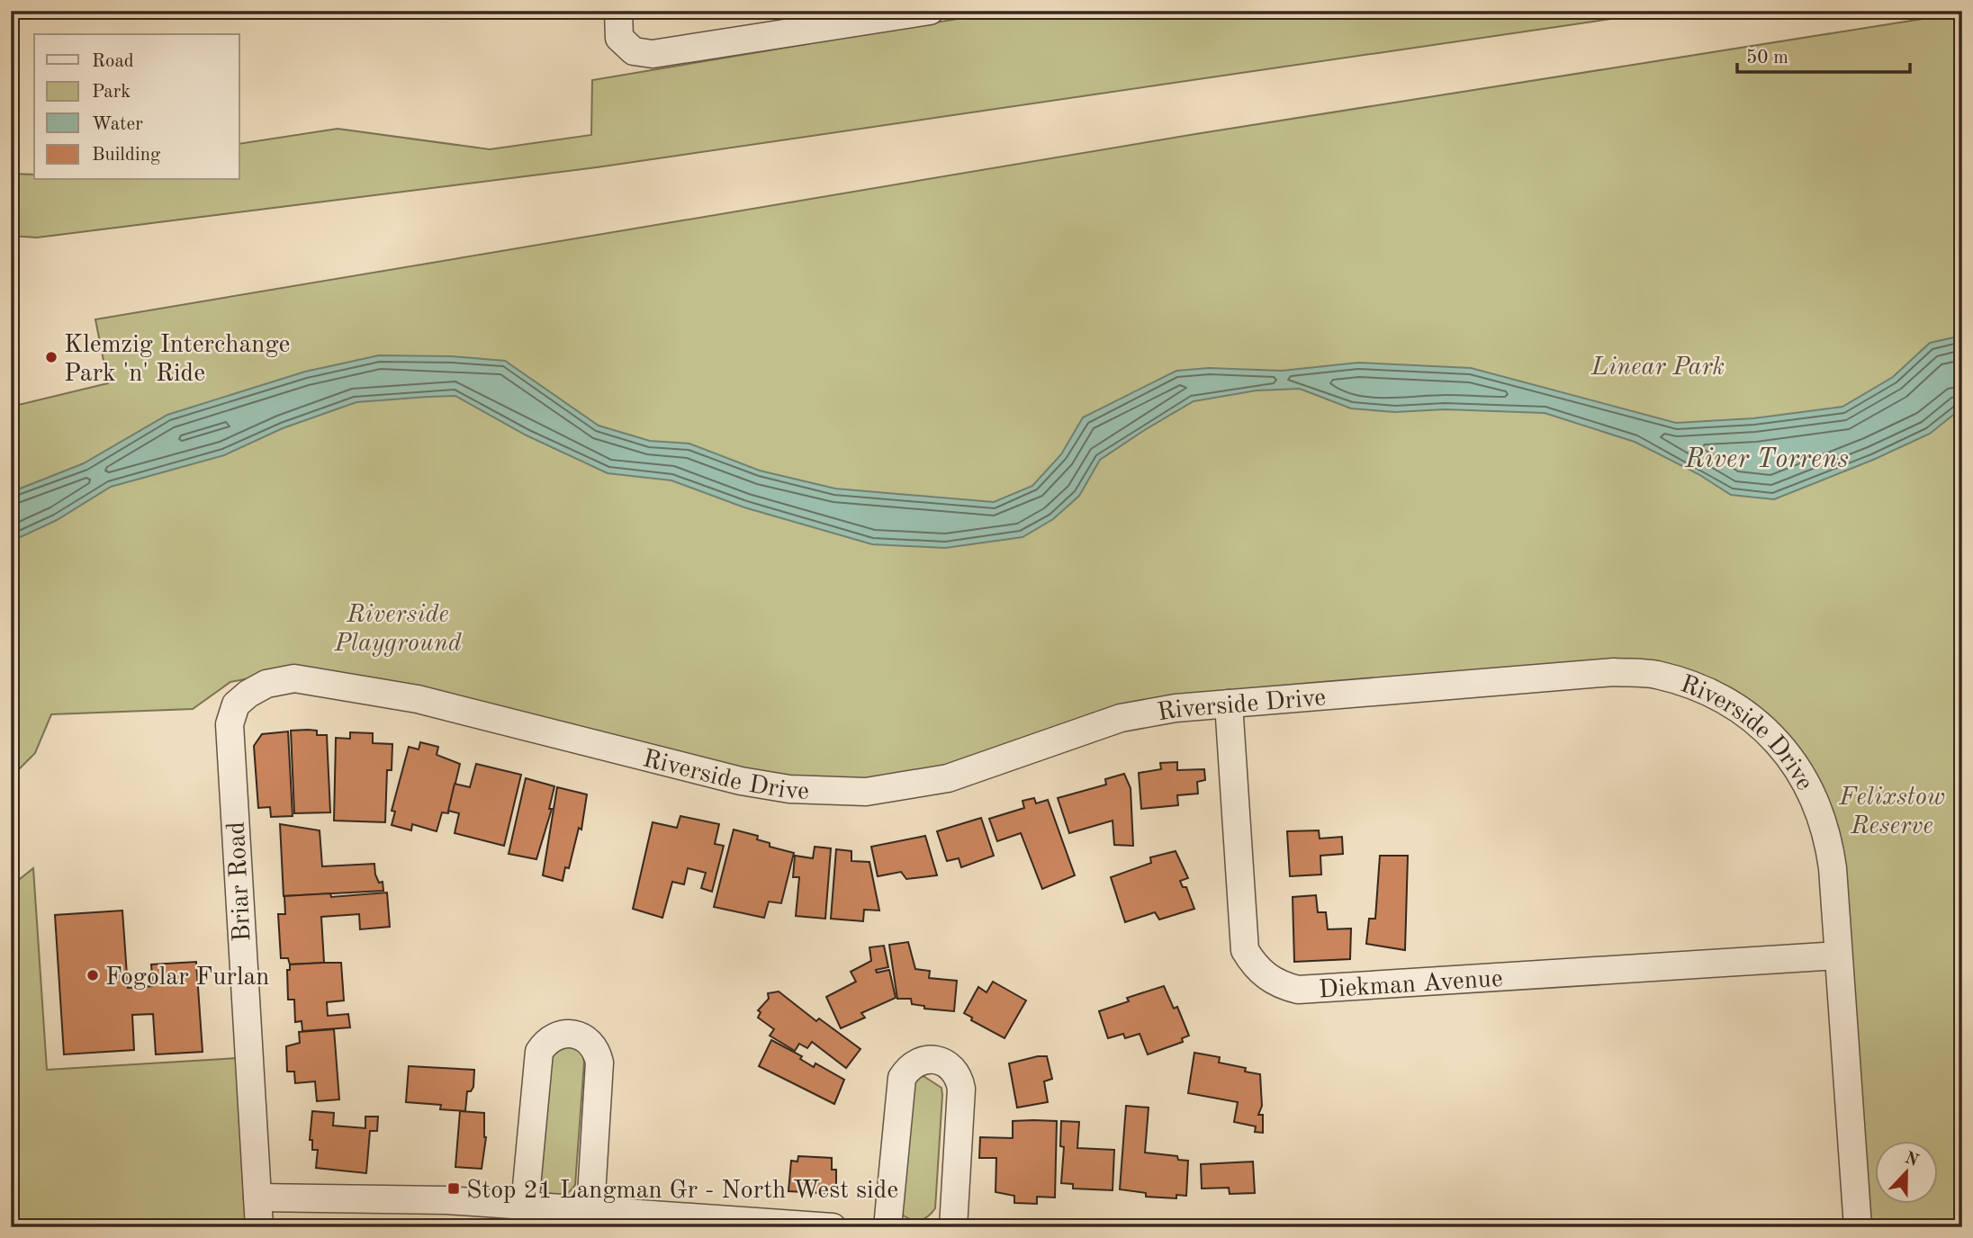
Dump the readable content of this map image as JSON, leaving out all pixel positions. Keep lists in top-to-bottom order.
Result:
{
  "streets": {
    "street": ["Riverside Drive", "Briar Road", "Diekman Avenue"]
  },
  "crossings": [
    ["Riverside Drive", "Briar Road"],
    ["Riverside Drive", "Diekman Avenue"]
  ],
  "water": ["River Torrens"],
  "parks": ["Linear Park", "Riverside Playground", "Felixstow Reserve"],
  "places": {
    "other": ["Klemzig Interchange Park 'n' Ride", "Fogolar Furlan"],
    "transit": ["Stop 21 Langman Gr - North West side"]
  },
  "legend": [
    "Road",
    "Park",
    "Water",
    "Building"
  ],
  "scale_bar": "50 m",
  "north": "top"
}
